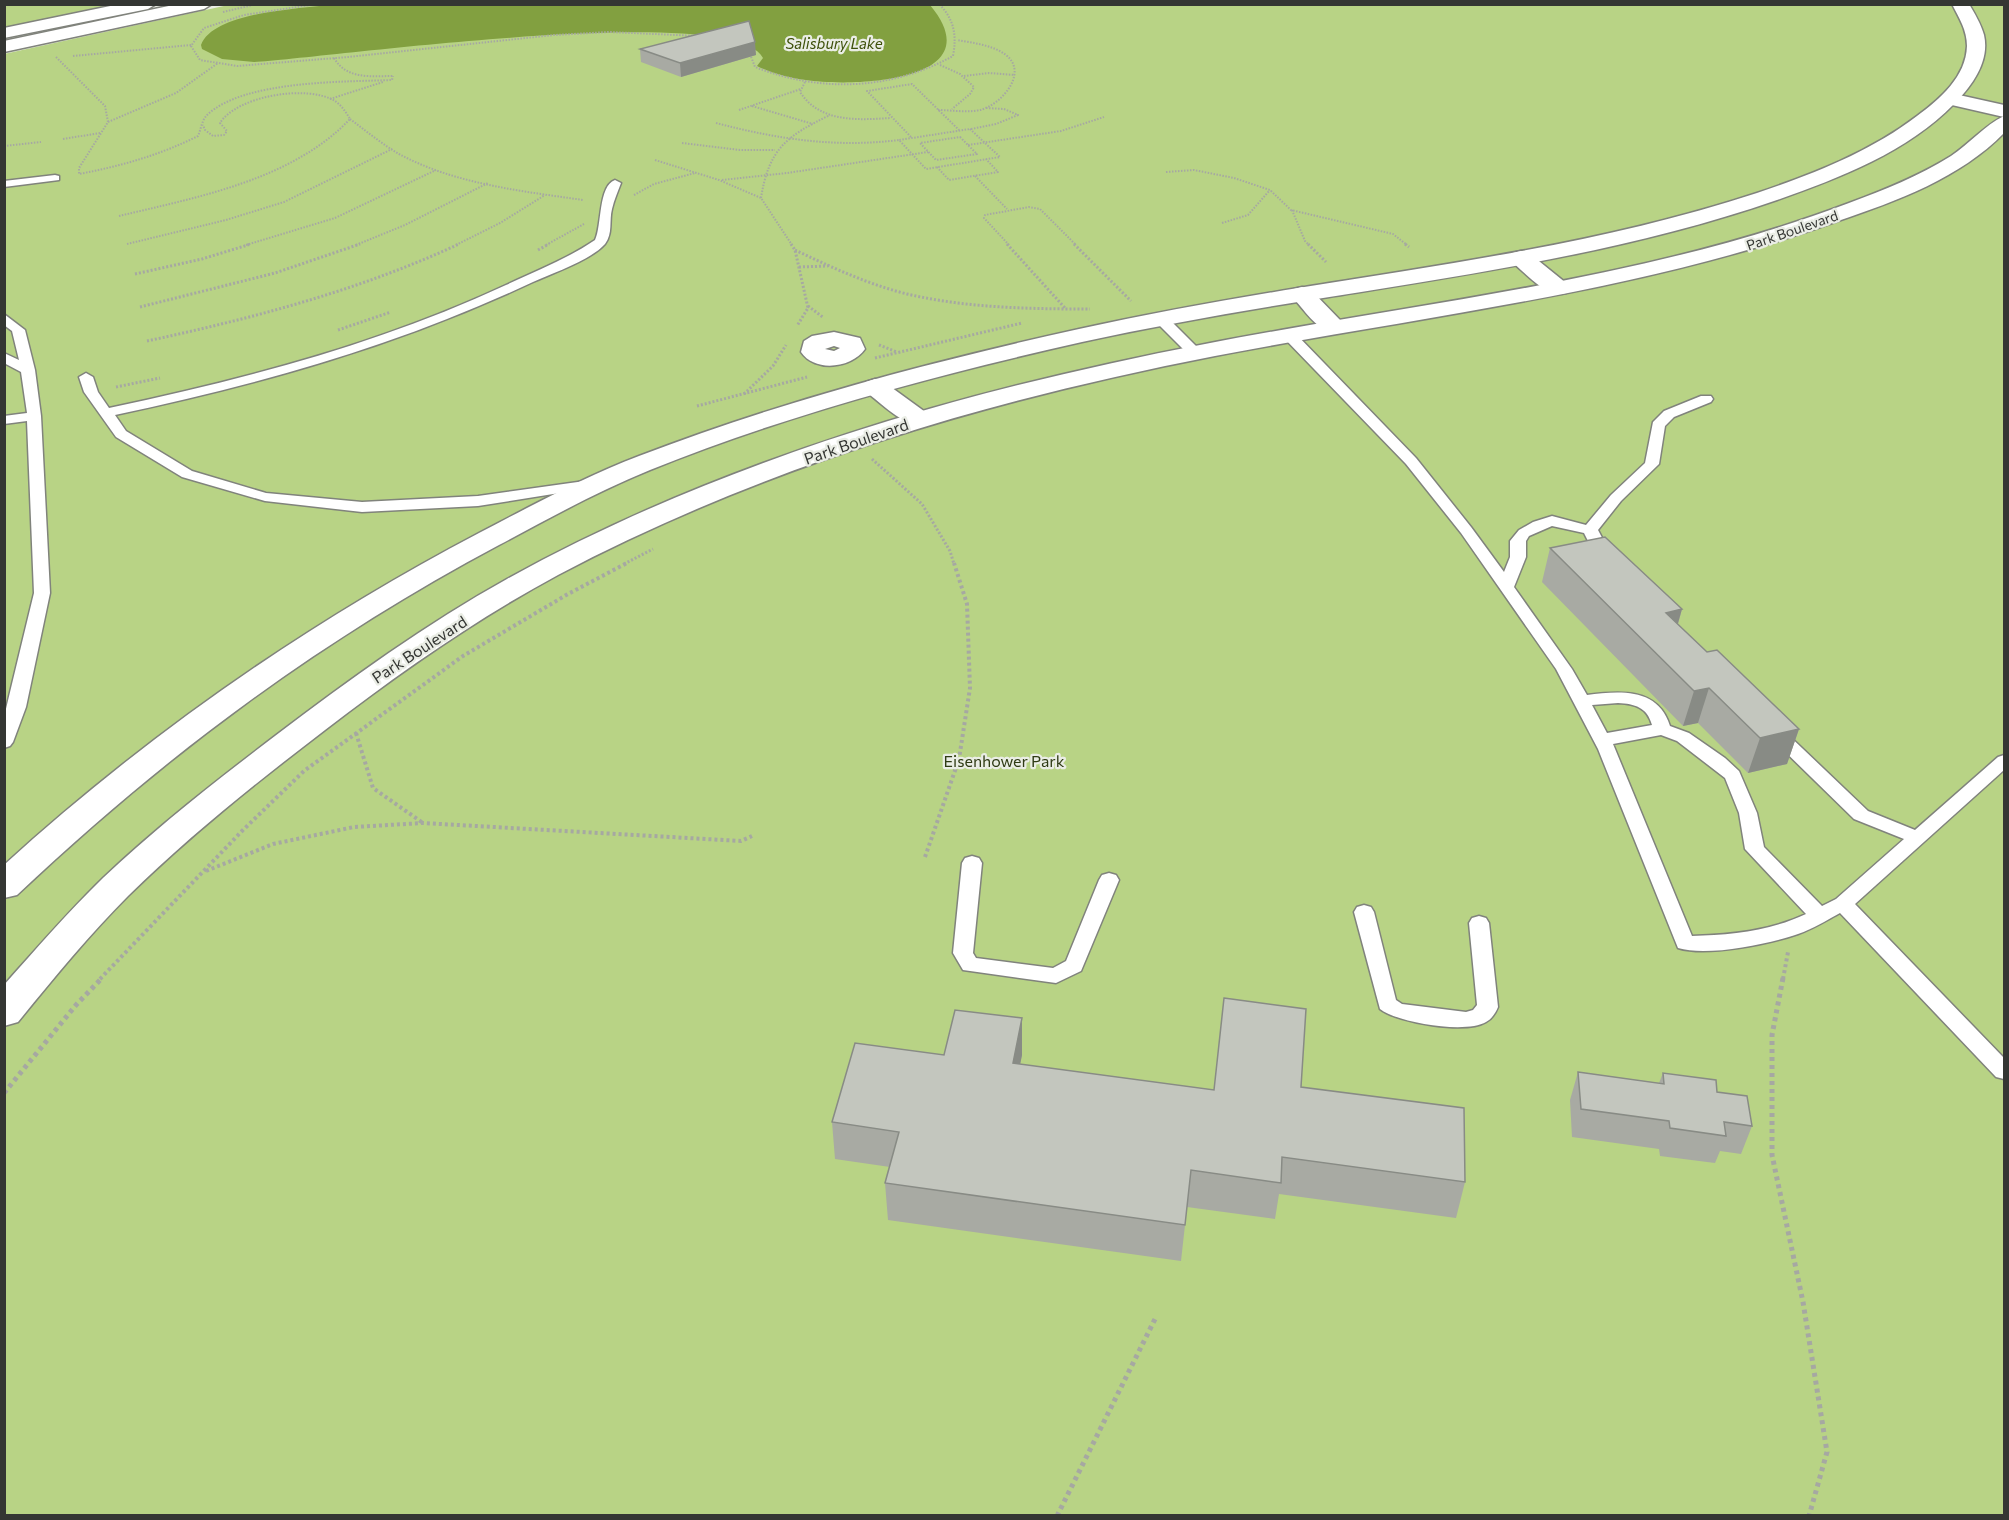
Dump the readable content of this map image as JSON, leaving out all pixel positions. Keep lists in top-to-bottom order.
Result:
{
  "streets": {
    "main road": ["Park Boulevard"]
  },
  "water": ["Salisbury Lake"],
  "parks": ["Eisenhower Park"]
}
